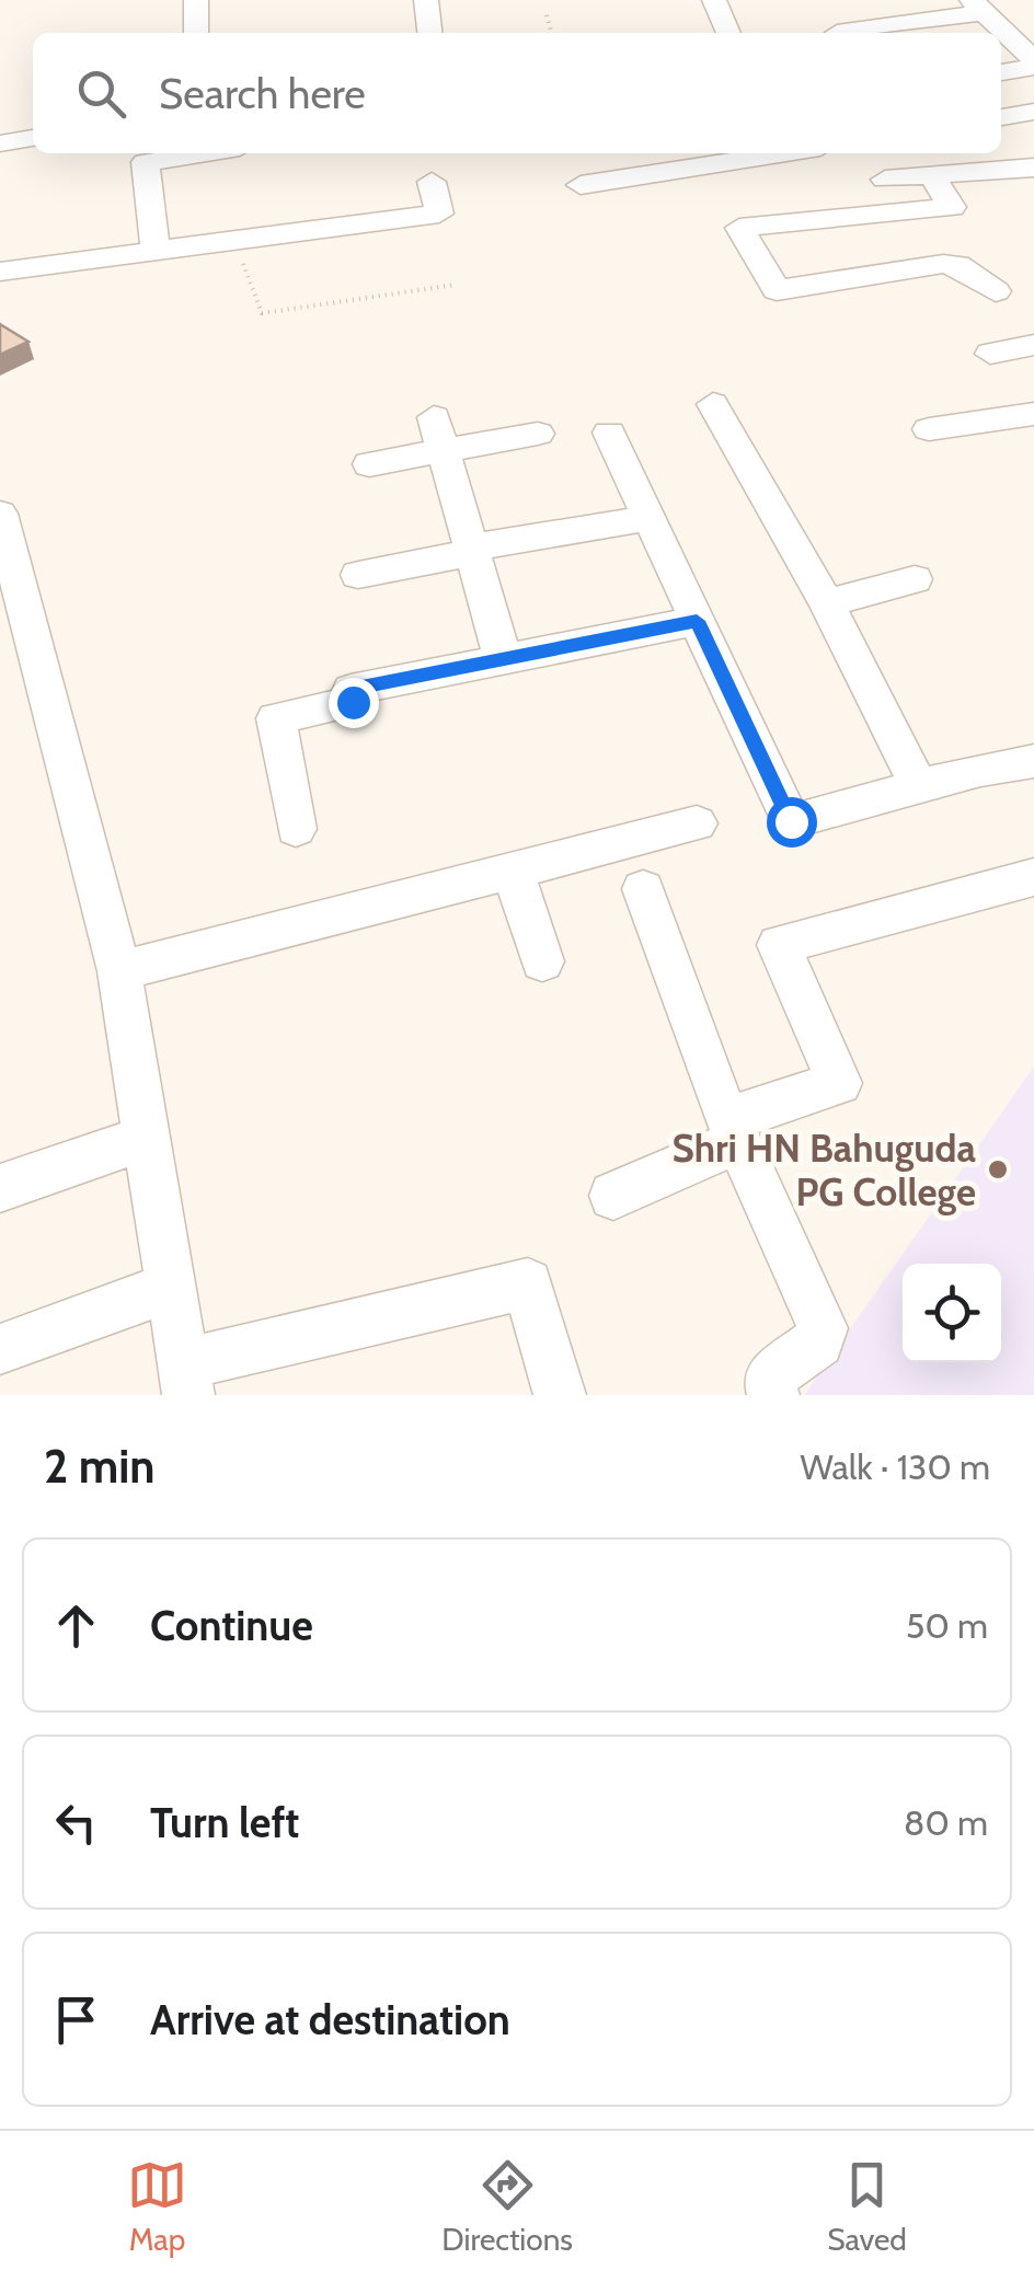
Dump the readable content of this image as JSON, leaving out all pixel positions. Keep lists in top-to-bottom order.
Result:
{
  "places": ["Shri HN Bahuguda PG College"],
  "page": {
    "search": "Search here",
    "heading": ["2 min", "Walk · 130 m"],
    "list": [
      ["Continue", "50 m"],
      ["Turn left", "80 m"],
      "Arrive at destination"
    ],
    "nav": ["Map", "Directions", "Saved"]
  }
}
